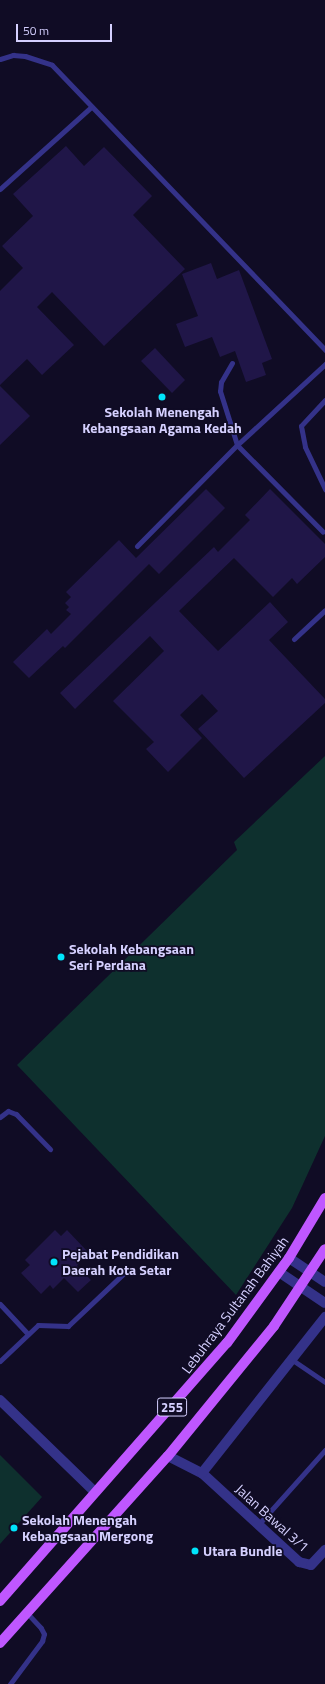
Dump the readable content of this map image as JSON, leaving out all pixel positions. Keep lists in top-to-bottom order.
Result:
{
  "streets": {
    "main road": ["Lebuhraya Sultanah Bahiyah", "255"],
    "street": ["Jalan Bawal 3/1"]
  },
  "crossings": [
    ["255", "Jalan Bawal 3/1"]
  ],
  "places": [
    "Sekolah Menengah Kebangsaan Agama Kedah",
    "Sekolah Kebangsaan Seri Perdana",
    "Pejabat Pendidikan Daerah Kota Setar",
    "Sekolah Menengah Kebangsaan Mergong",
    "Utara Bundle"
  ],
  "scale_bar": "50 m"
}
